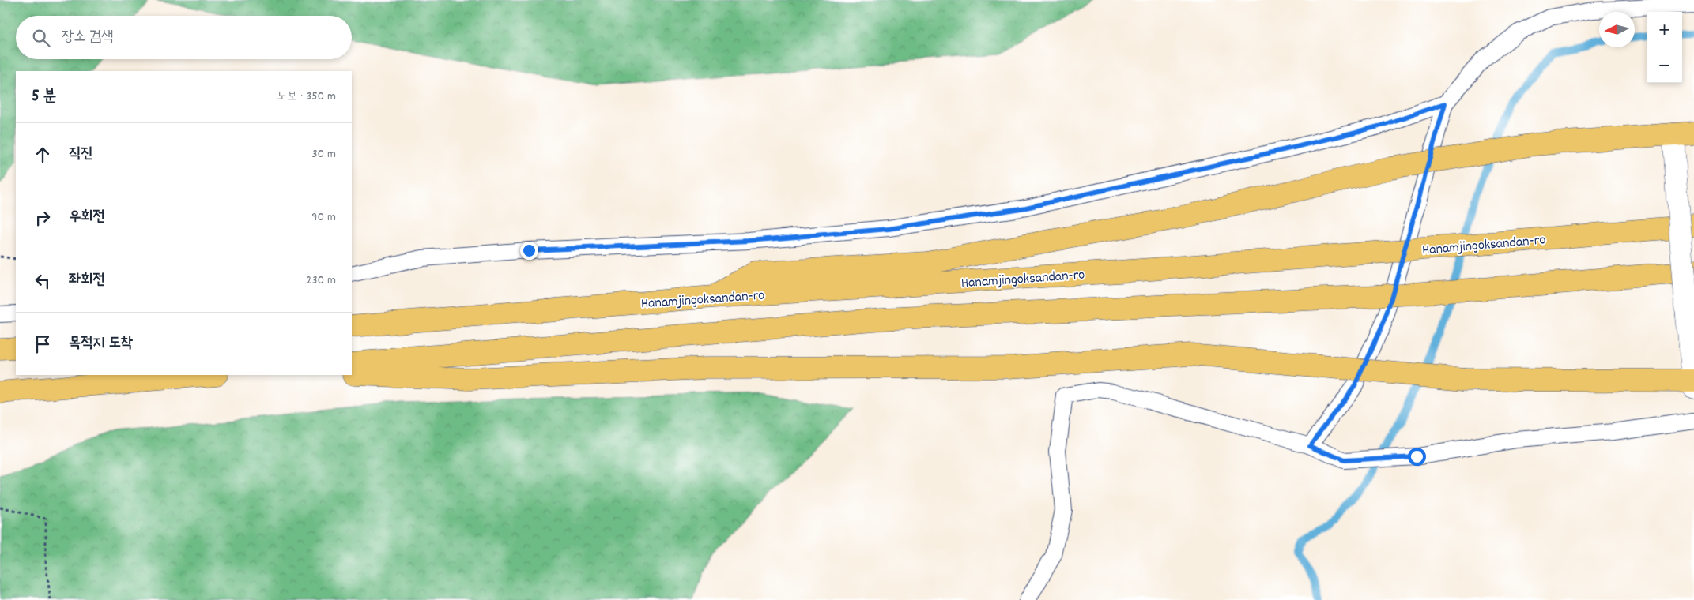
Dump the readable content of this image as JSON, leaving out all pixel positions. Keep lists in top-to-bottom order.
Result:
{
  "streets": {
    "highway": ["Hanamjingoksandan-ro"]
  },
  "north": "left",
  "page": {
    "map_buttons": ["+", "−"],
    "search": "장소 검색",
    "heading": ["5 분", "도보 · 350 m"],
    "list": [
      ["직진", "30 m"],
      ["우회전", "90 m"],
      ["좌회전", "230 m"],
      "목적지 도착"
    ]
  }
}
